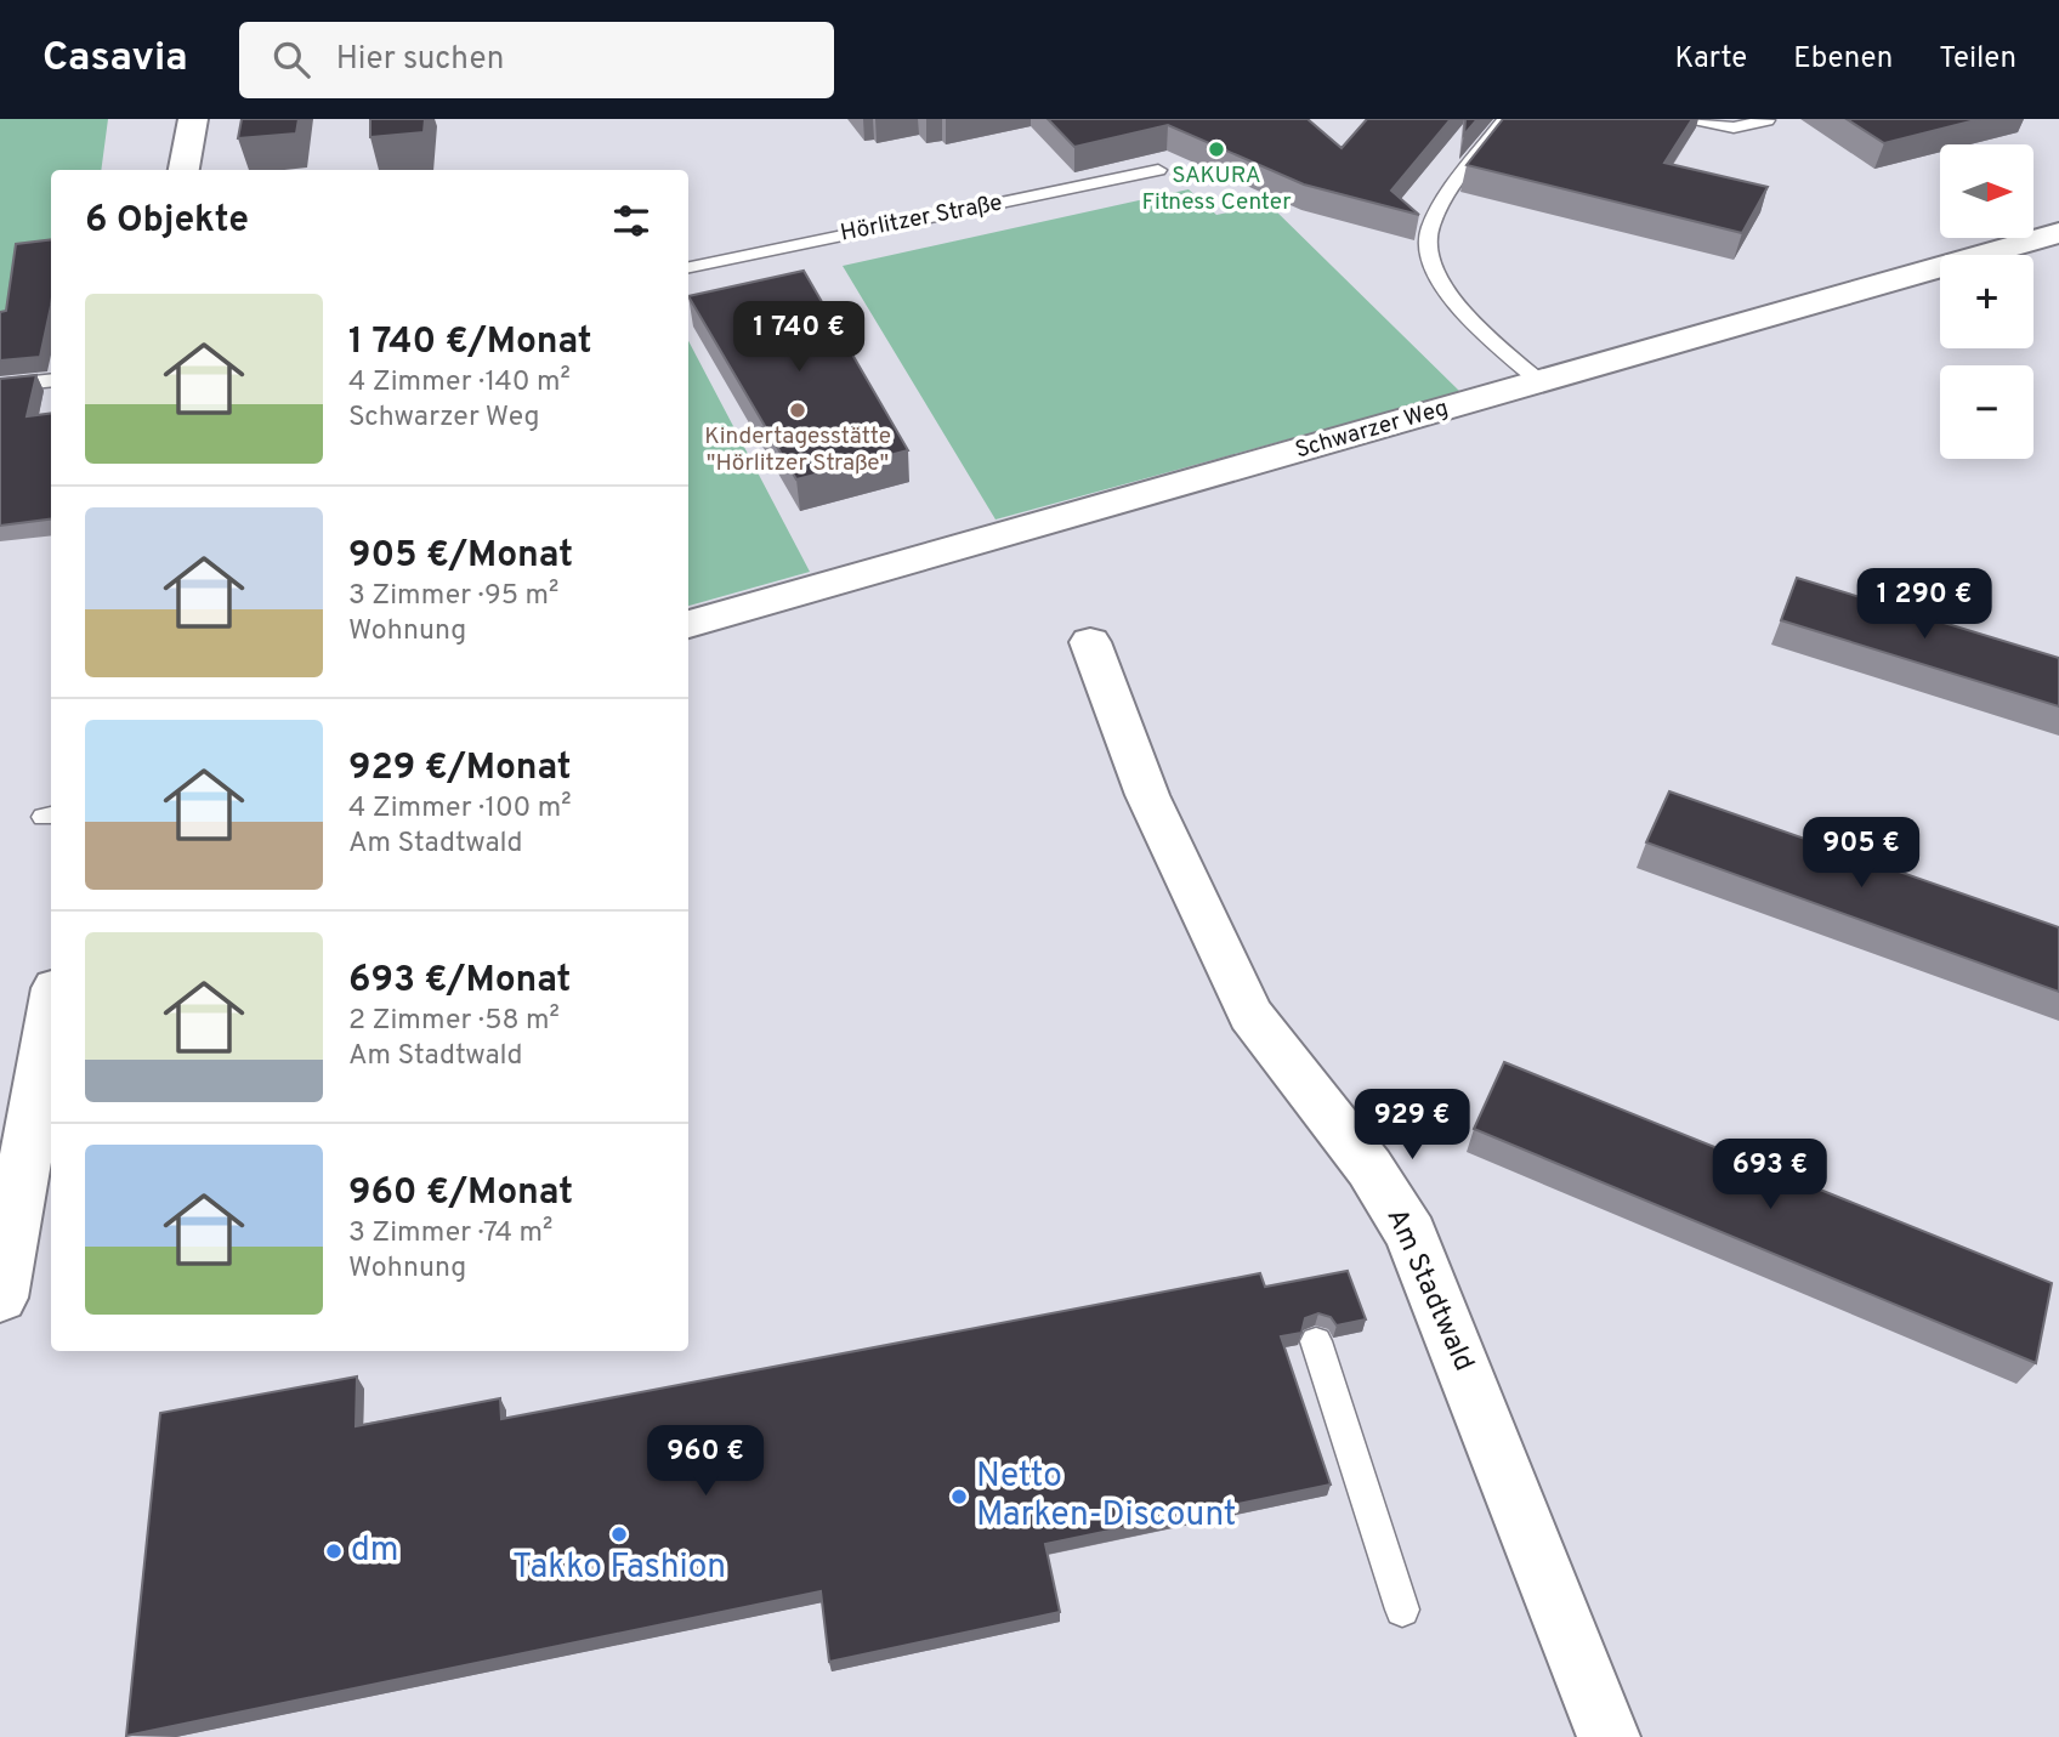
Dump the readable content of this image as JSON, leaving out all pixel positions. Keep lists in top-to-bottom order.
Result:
{
  "streets": {
    "street": ["Schwarzer Weg", "Am Stadtwald"],
    "lane": ["Hörlitzer Straße"]
  },
  "places": [
    "SAKURA Fitness Center",
    "Kindertagesstätte \"Hörlitzer Straße\"",
    "Netto Marken-Discount",
    "Takko Fashion",
    "dm"
  ],
  "north": "right",
  "page": {
    "header": "Casavia",
    "search": "Hier suchen",
    "nav": ["Karte", "Ebenen", "Teilen"],
    "map_buttons": ["+", "−"],
    "heading": "6 Objekte",
    "list": [
      {
        "name": "1 740 €/Monat",
        "note": "4 Zimmer · 140 m² · Schwarzer Weg"
      },
      {
        "name": "905 €/Monat",
        "note": "3 Zimmer · 95 m² · Wohnung"
      },
      {
        "name": "929 €/Monat",
        "note": "4 Zimmer · 100 m² · Am Stadtwald"
      },
      {
        "name": "693 €/Monat",
        "note": "2 Zimmer · 58 m² · Am Stadtwald"
      },
      {
        "name": "960 €/Monat",
        "note": "3 Zimmer · 74 m² · Wohnung"
      }
    ],
    "price": [
      "1 740 €",
      "1 290 €",
      "905 €",
      "929 €",
      "693 €",
      "960 €"
    ]
  }
}
